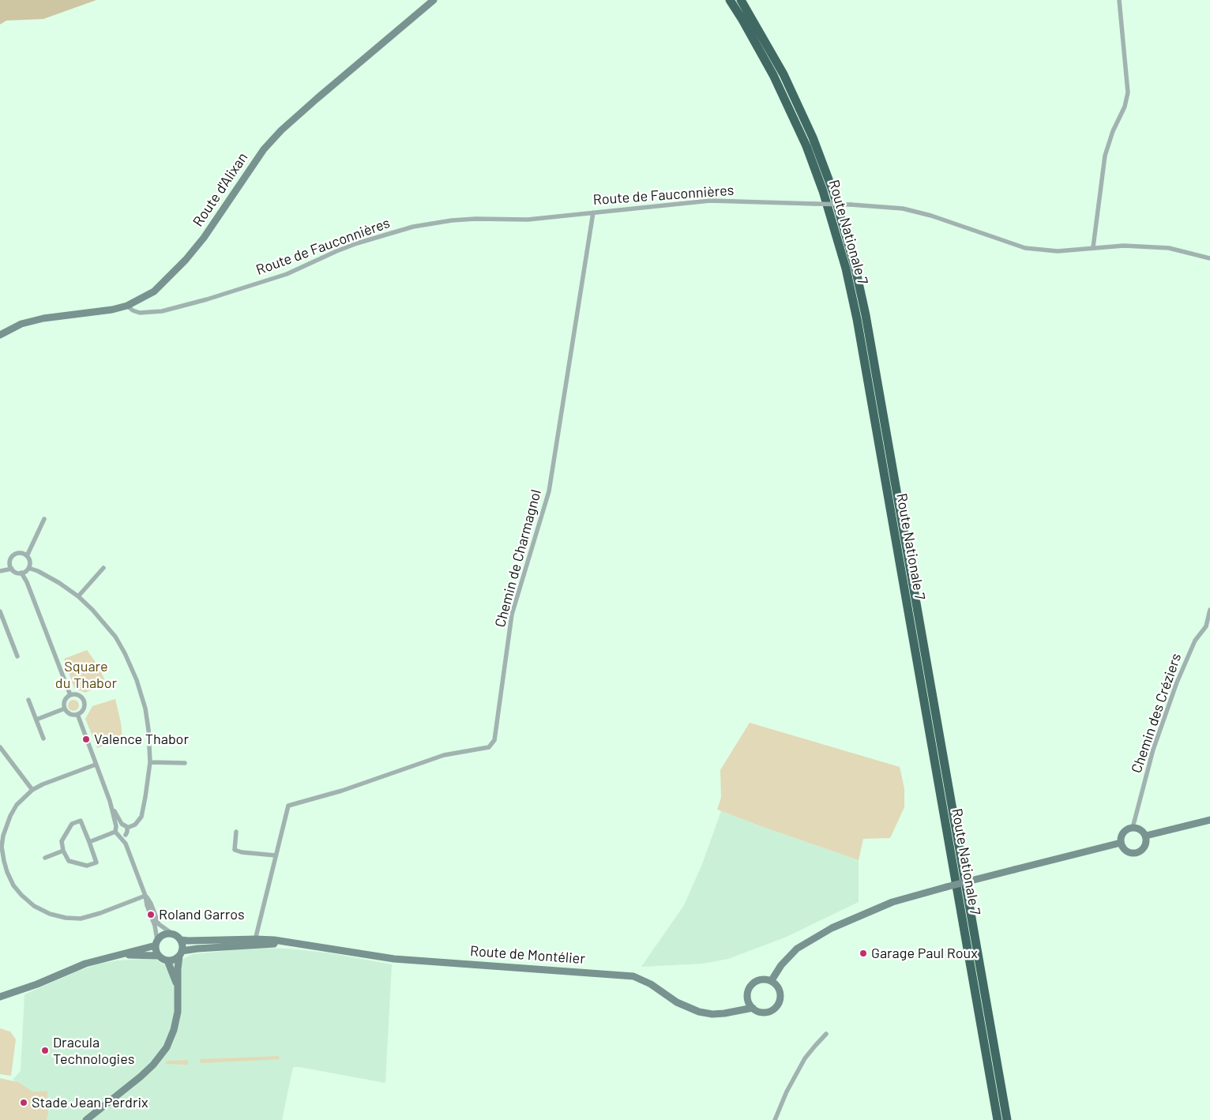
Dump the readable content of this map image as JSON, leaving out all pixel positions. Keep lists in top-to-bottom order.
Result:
{
  "streets": {
    "highway": ["Route Nationale 7"],
    "main road": ["Route d'Alixan", "Route de Montélier"],
    "street": ["Route de Fauconnières", "Chemin de Charmagnol", "Chemin des Créziers"]
  },
  "crossings": [
    ["Route d'Alixan", "Route de Fauconnières"],
    ["Route de Fauconnières", "Chemin de Charmagnol"],
    ["Chemin de Charmagnol", "Route de Montélier"]
  ],
  "parks": ["Square du Thabor"],
  "places": [
    "Valence Thabor",
    "Roland Garros",
    "Garage Paul Roux",
    "Dracula Technologies",
    "Stade Jean Perdrix"
  ]
}
